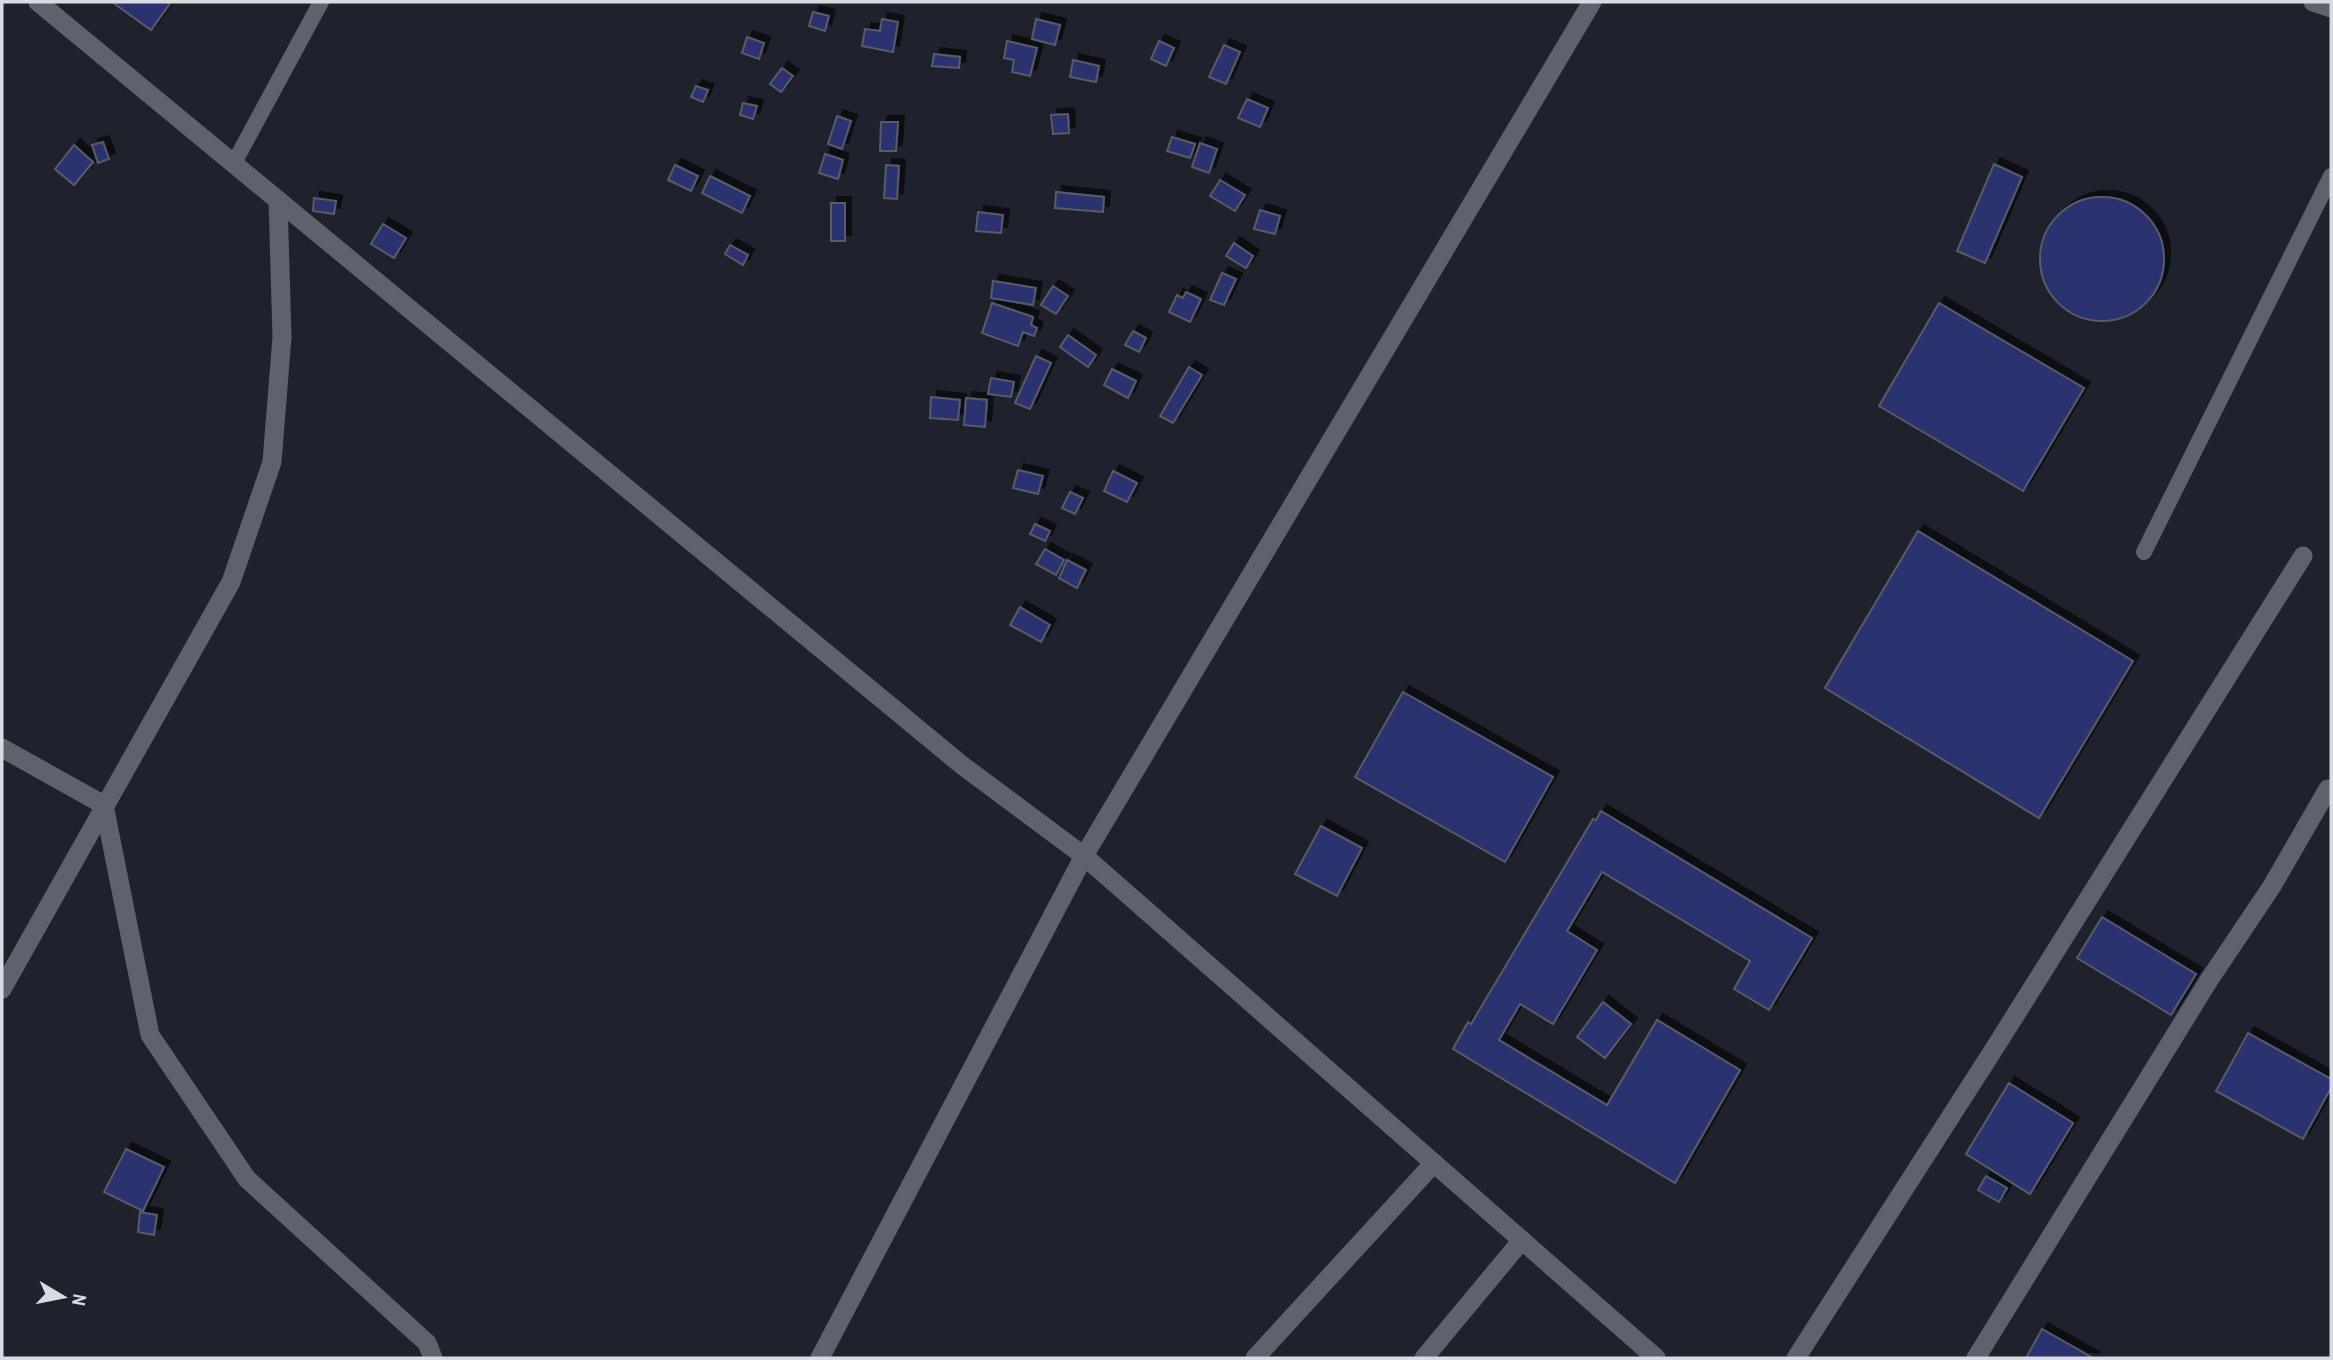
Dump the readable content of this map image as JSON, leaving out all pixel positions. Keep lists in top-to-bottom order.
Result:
{
  "north": "right"
}
